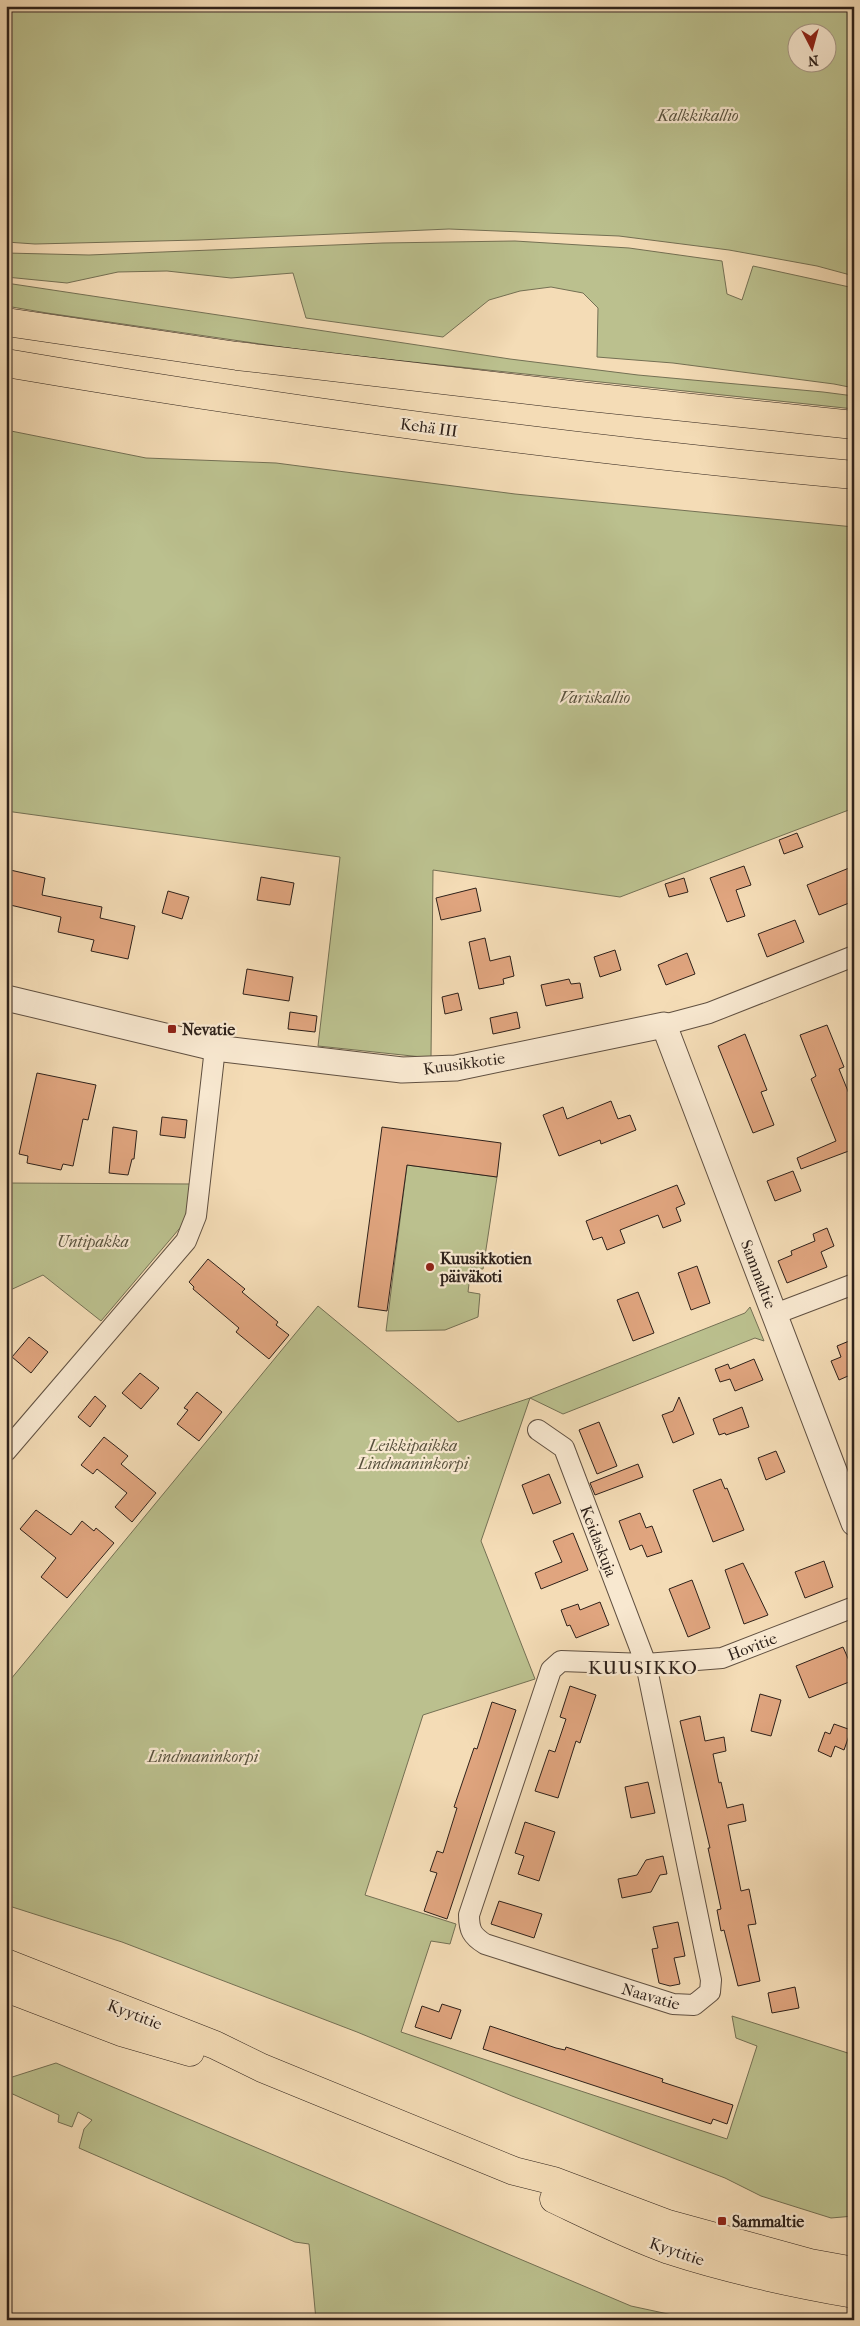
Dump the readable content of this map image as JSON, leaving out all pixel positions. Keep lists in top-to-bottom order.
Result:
{
  "streets": {
    "main road": ["Kehä III", "Kyytitie"],
    "street": [
      "Kuusikkotie",
      "Sammaltie",
      "Keidaskuja",
      "Hovitie",
      "Naavatie"
    ]
  },
  "crossings": [
    ["Kuusikkotie", "Sammaltie"],
    ["Keidaskuja", "Hovitie"],
    ["Keidaskuja", "Naavatie"],
    ["Hovitie", "Naavatie"]
  ],
  "districts": ["KUUSIKKO"],
  "parks": [
    "Kalkkikallio",
    "Variskallio",
    "Untipakka",
    "Leikkipaikka Lindmaninkorpi",
    "Lindmaninkorpi"
  ],
  "places": {
    "transit": ["Nevatie", "Sammaltie"],
    "other": ["Kuusikkotien päiväkoti"]
  },
  "north": "bottom"
}
